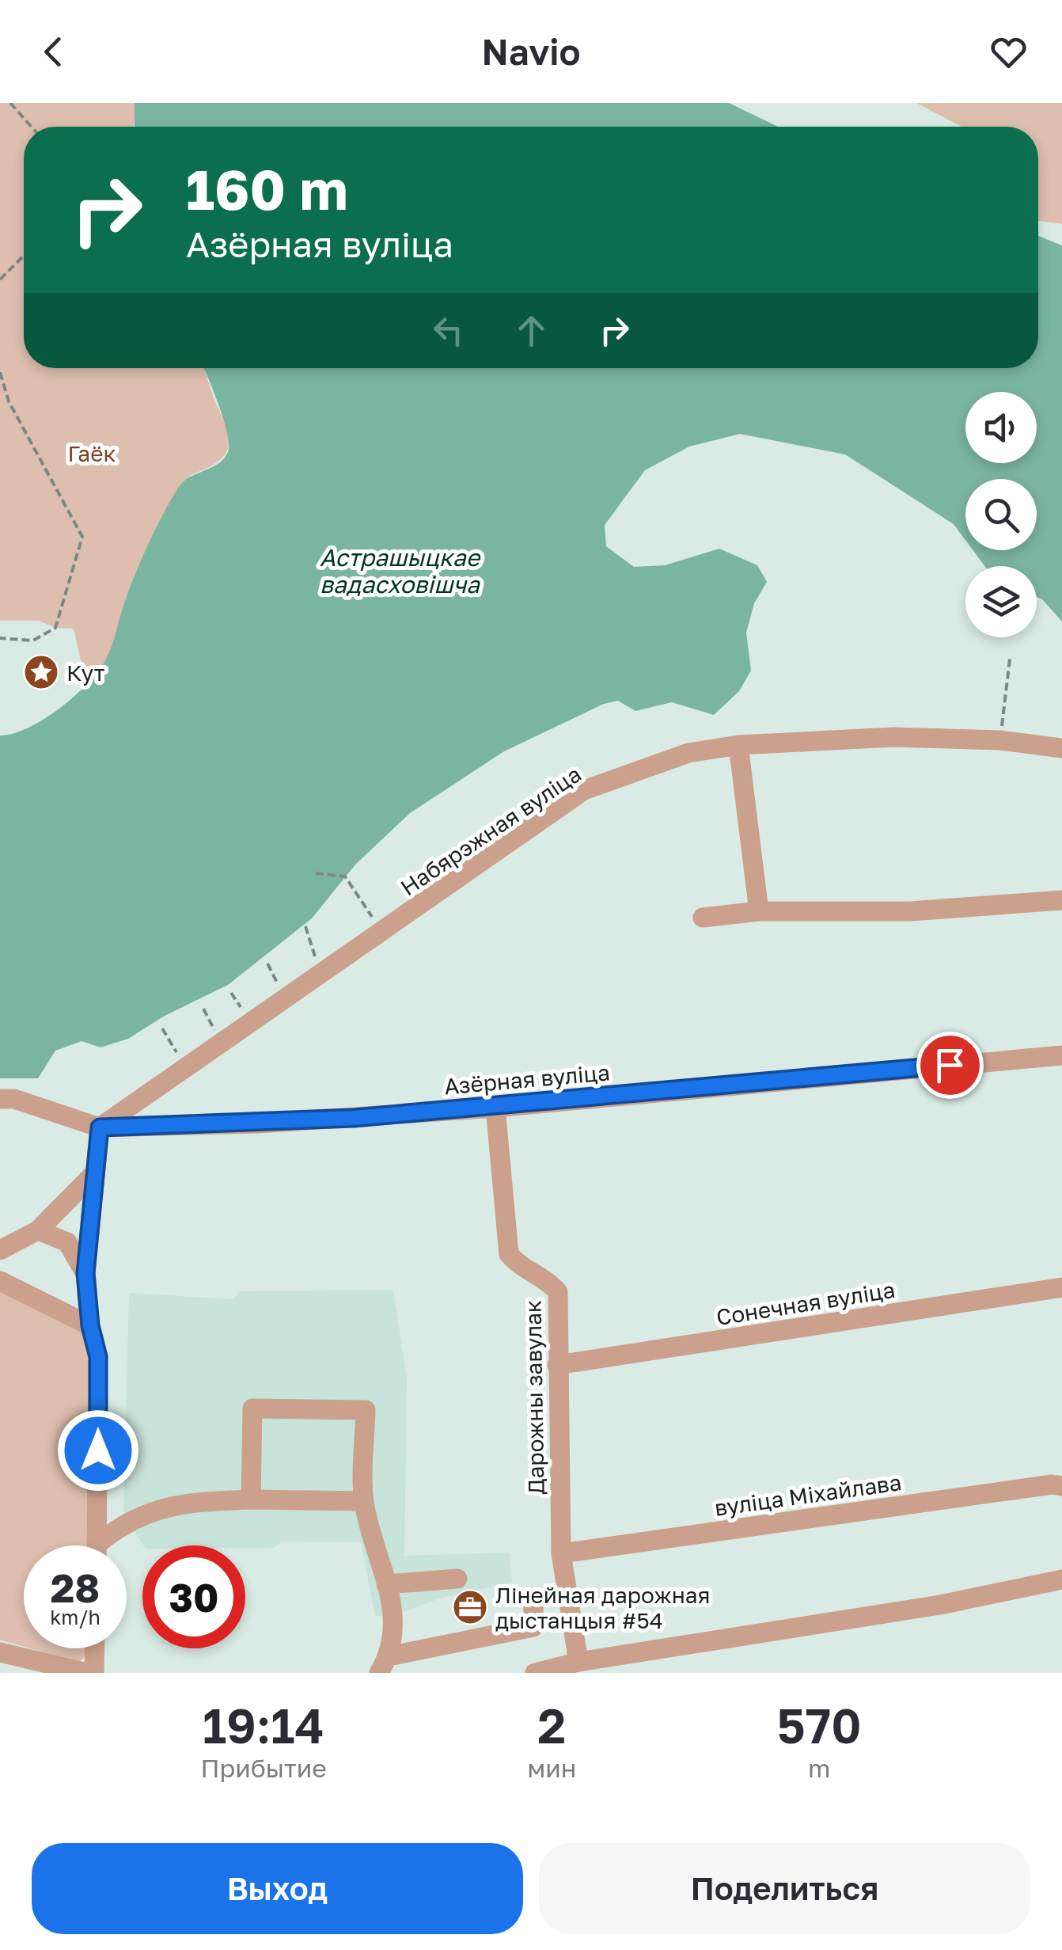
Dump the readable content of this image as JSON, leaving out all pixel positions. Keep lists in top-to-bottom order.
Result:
{
  "streets": {
    "street": [
      "Набярэжная вуліца",
      "Азёрная вуліца",
      "Сонечная вуліца",
      "Дарожны завулак",
      "вуліца Міхайлава"
    ]
  },
  "crossings": [
    ["Набярэжная вуліца", "Азёрная вуліца"],
    ["Азёрная вуліца", "Дарожны завулак"],
    ["Сонечная вуліца", "Дарожны завулак"],
    ["Дарожны завулак", "вуліца Міхайлава"]
  ],
  "water": ["Астрашыцкае вадасховішча"],
  "parks": ["Гаёк"],
  "places": {
    "place": ["Кут"],
    "office": ["Лінейная дарожная дыстанцыя #54"]
  },
  "page": {
    "header": "Navio",
    "turn": ["160 m", "Азёрная вуліца"],
    "speed": "28 km/h",
    "limit": "30",
    "eta": [
      "19:14",
      "Прибытие",
      "2",
      "мин",
      "570",
      "m"
    ],
    "buttons": ["Выход", "Поделиться"]
  }
}
